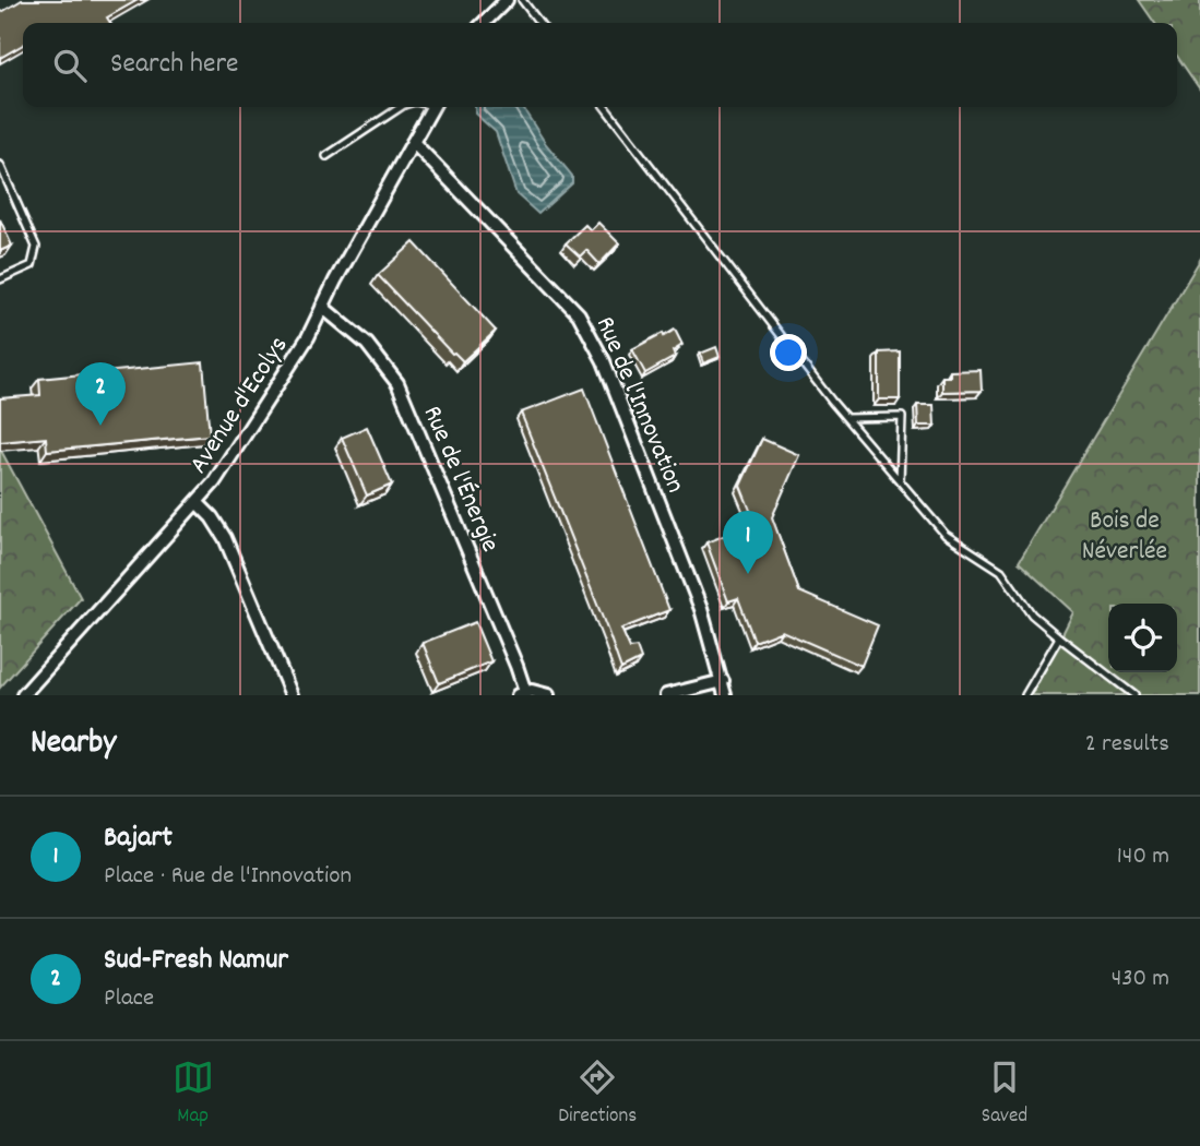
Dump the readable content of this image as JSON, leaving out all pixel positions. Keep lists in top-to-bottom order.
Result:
{
  "streets": {
    "street": ["Avenue d'Ecolys", "Rue de l'Innovation", "Rue de l'Énergie"]
  },
  "crossings": [
    ["Avenue d'Ecolys", "Rue de l'Innovation"],
    ["Avenue d'Ecolys", "Rue de l'Énergie"]
  ],
  "parks": ["Bois de Néverlée"],
  "page": {
    "search": "Search here",
    "pins": ["2", "1"],
    "heading": ["Nearby", "2 results"],
    "list": [
      {
        "mark": "1",
        "name": "Bajart",
        "note": "Place · Rue de l'Innovation",
        "value": "140 m"
      },
      {
        "mark": "2",
        "name": "Sud-Fresh Namur",
        "note": "Place",
        "value": "430 m"
      }
    ],
    "nav": ["Map", "Directions", "Saved"]
  }
}
